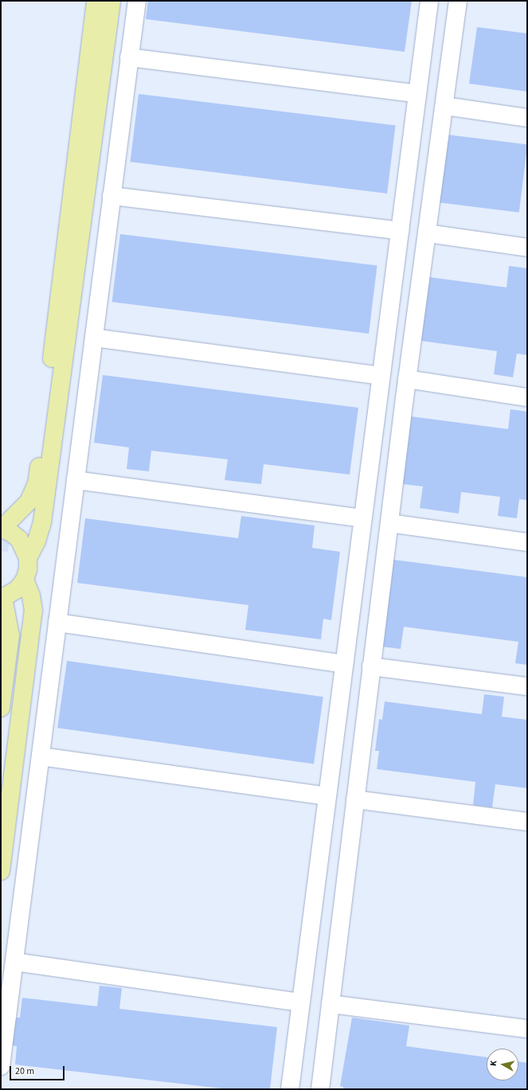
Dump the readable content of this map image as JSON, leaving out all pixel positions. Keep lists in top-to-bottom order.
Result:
{
  "scale_bar": "20 m",
  "north": "left"
}
